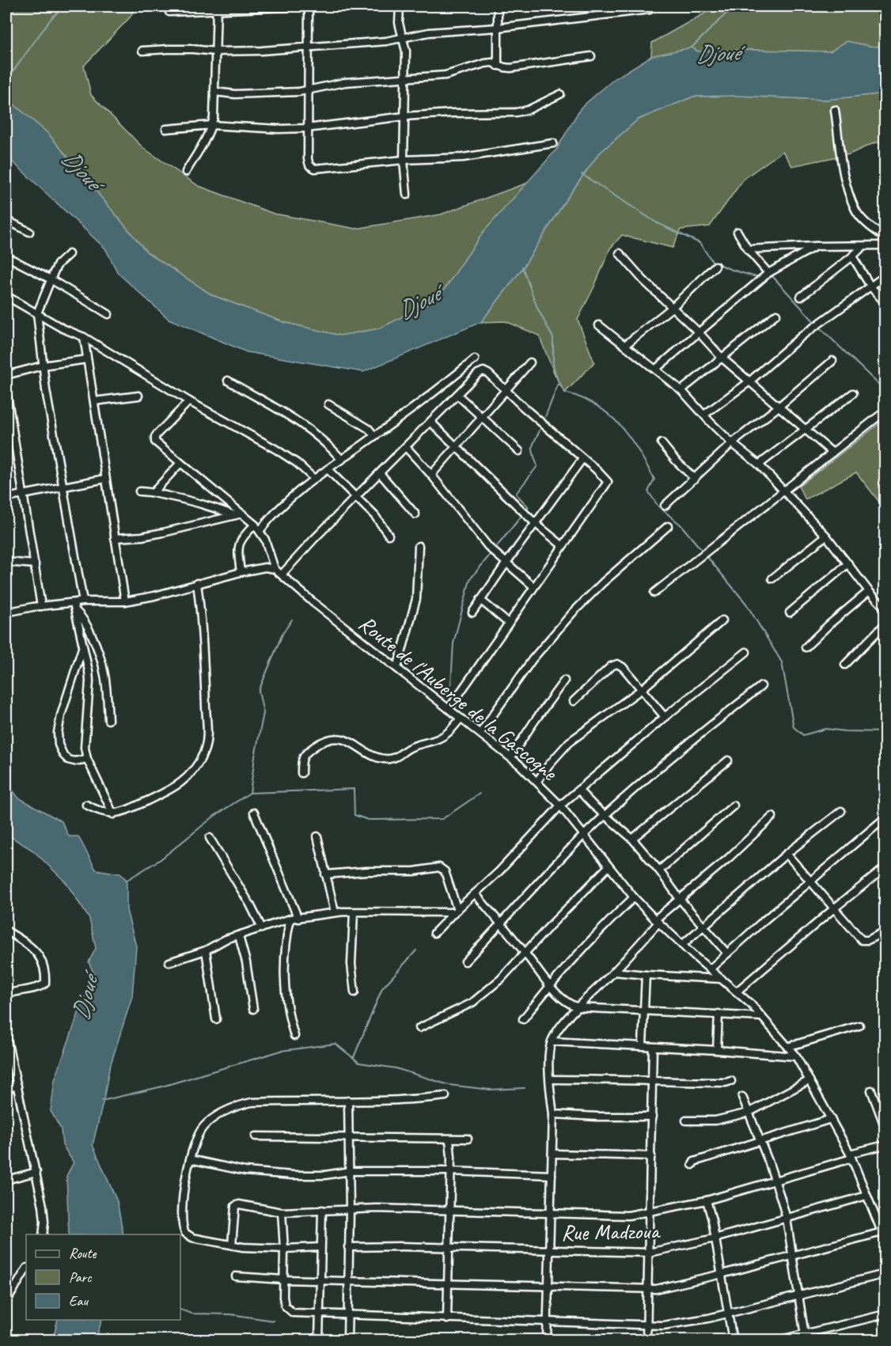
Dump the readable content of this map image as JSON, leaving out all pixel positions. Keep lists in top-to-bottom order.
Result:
{
  "streets": {
    "street": ["Route de l'Auberge de la Gascogne", "Rue Madzoua"]
  },
  "crossings": [
    ["Route de l'Auberge de la Gascogne", "Rue Madzoua"]
  ],
  "water": ["Djoué"],
  "legend": ["Route", "Parc", "Eau"]
}
